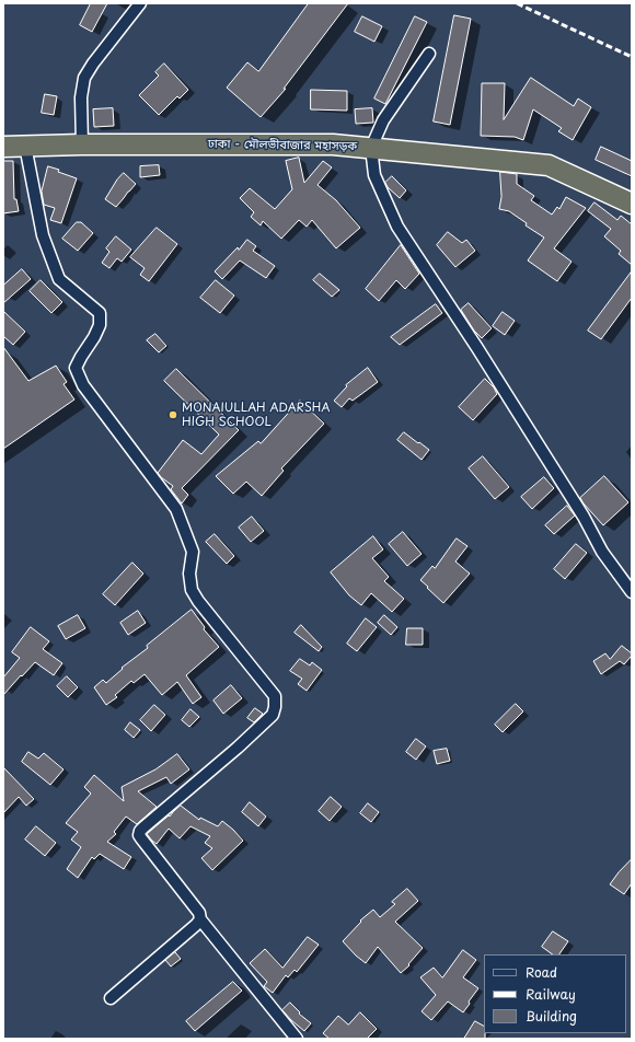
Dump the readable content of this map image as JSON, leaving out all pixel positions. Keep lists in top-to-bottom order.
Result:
{
  "streets": {
    "highway": ["ঢাকা - মৌলভীবাজার মহাসড়ক"]
  },
  "places": ["MONAIULLAH ADARSHA HIGH SCHOOL"],
  "legend": ["Road", "Railway", "Building"]
}
